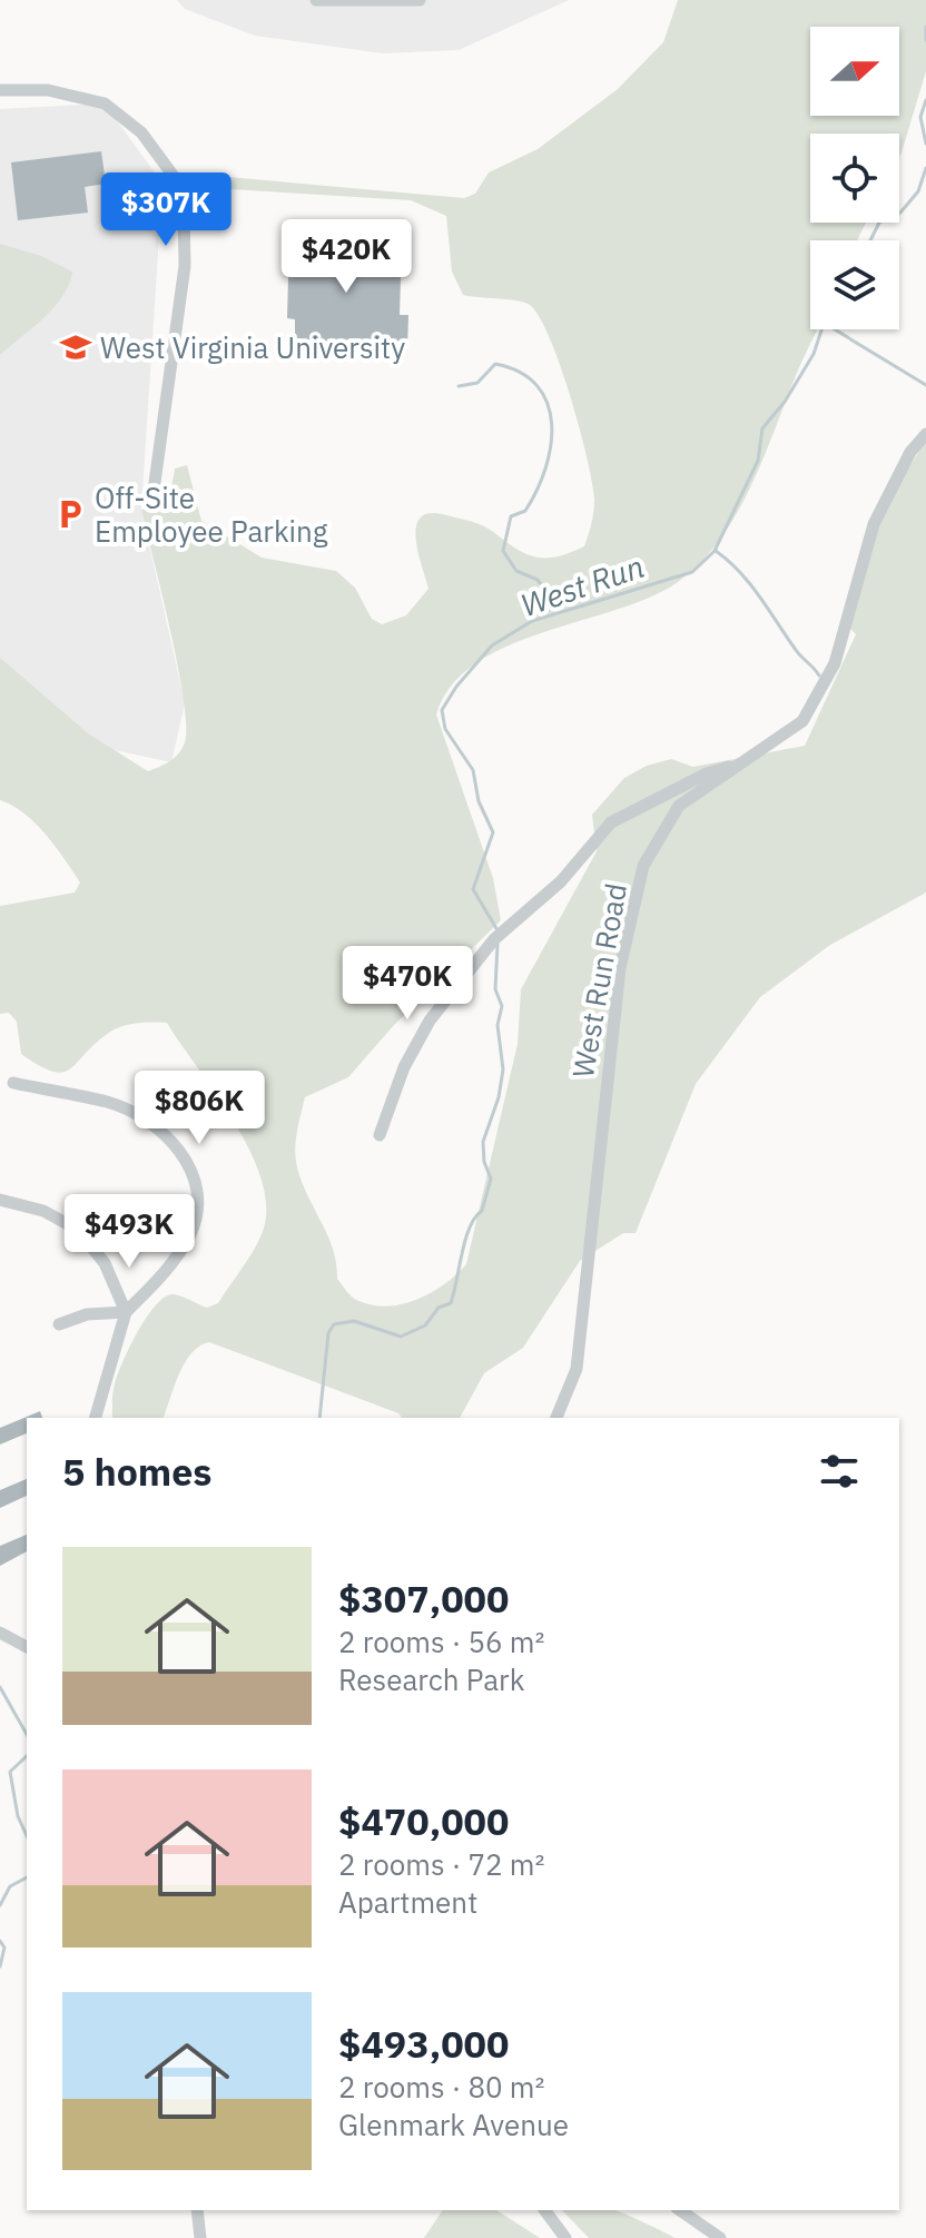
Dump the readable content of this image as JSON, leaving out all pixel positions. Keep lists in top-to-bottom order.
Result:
{
  "streets": {
    "street": ["West Run Road"]
  },
  "water": ["West Run"],
  "places": {
    "school or university": ["West Virginia University"],
    "parking": ["Off-Site Employee Parking"]
  },
  "north": "right",
  "page": {
    "price": [
      "$307K",
      "$420K",
      "$470K",
      "$806K",
      "$493K"
    ],
    "heading": "5 homes",
    "list": [
      {
        "name": "$307,000",
        "note": "2 rooms · 56 m² · Research Park"
      },
      {
        "name": "$470,000",
        "note": "2 rooms · 72 m² · Apartment"
      },
      {
        "name": "$493,000",
        "note": "2 rooms · 80 m² · Glenmark Avenue"
      }
    ]
  }
}
